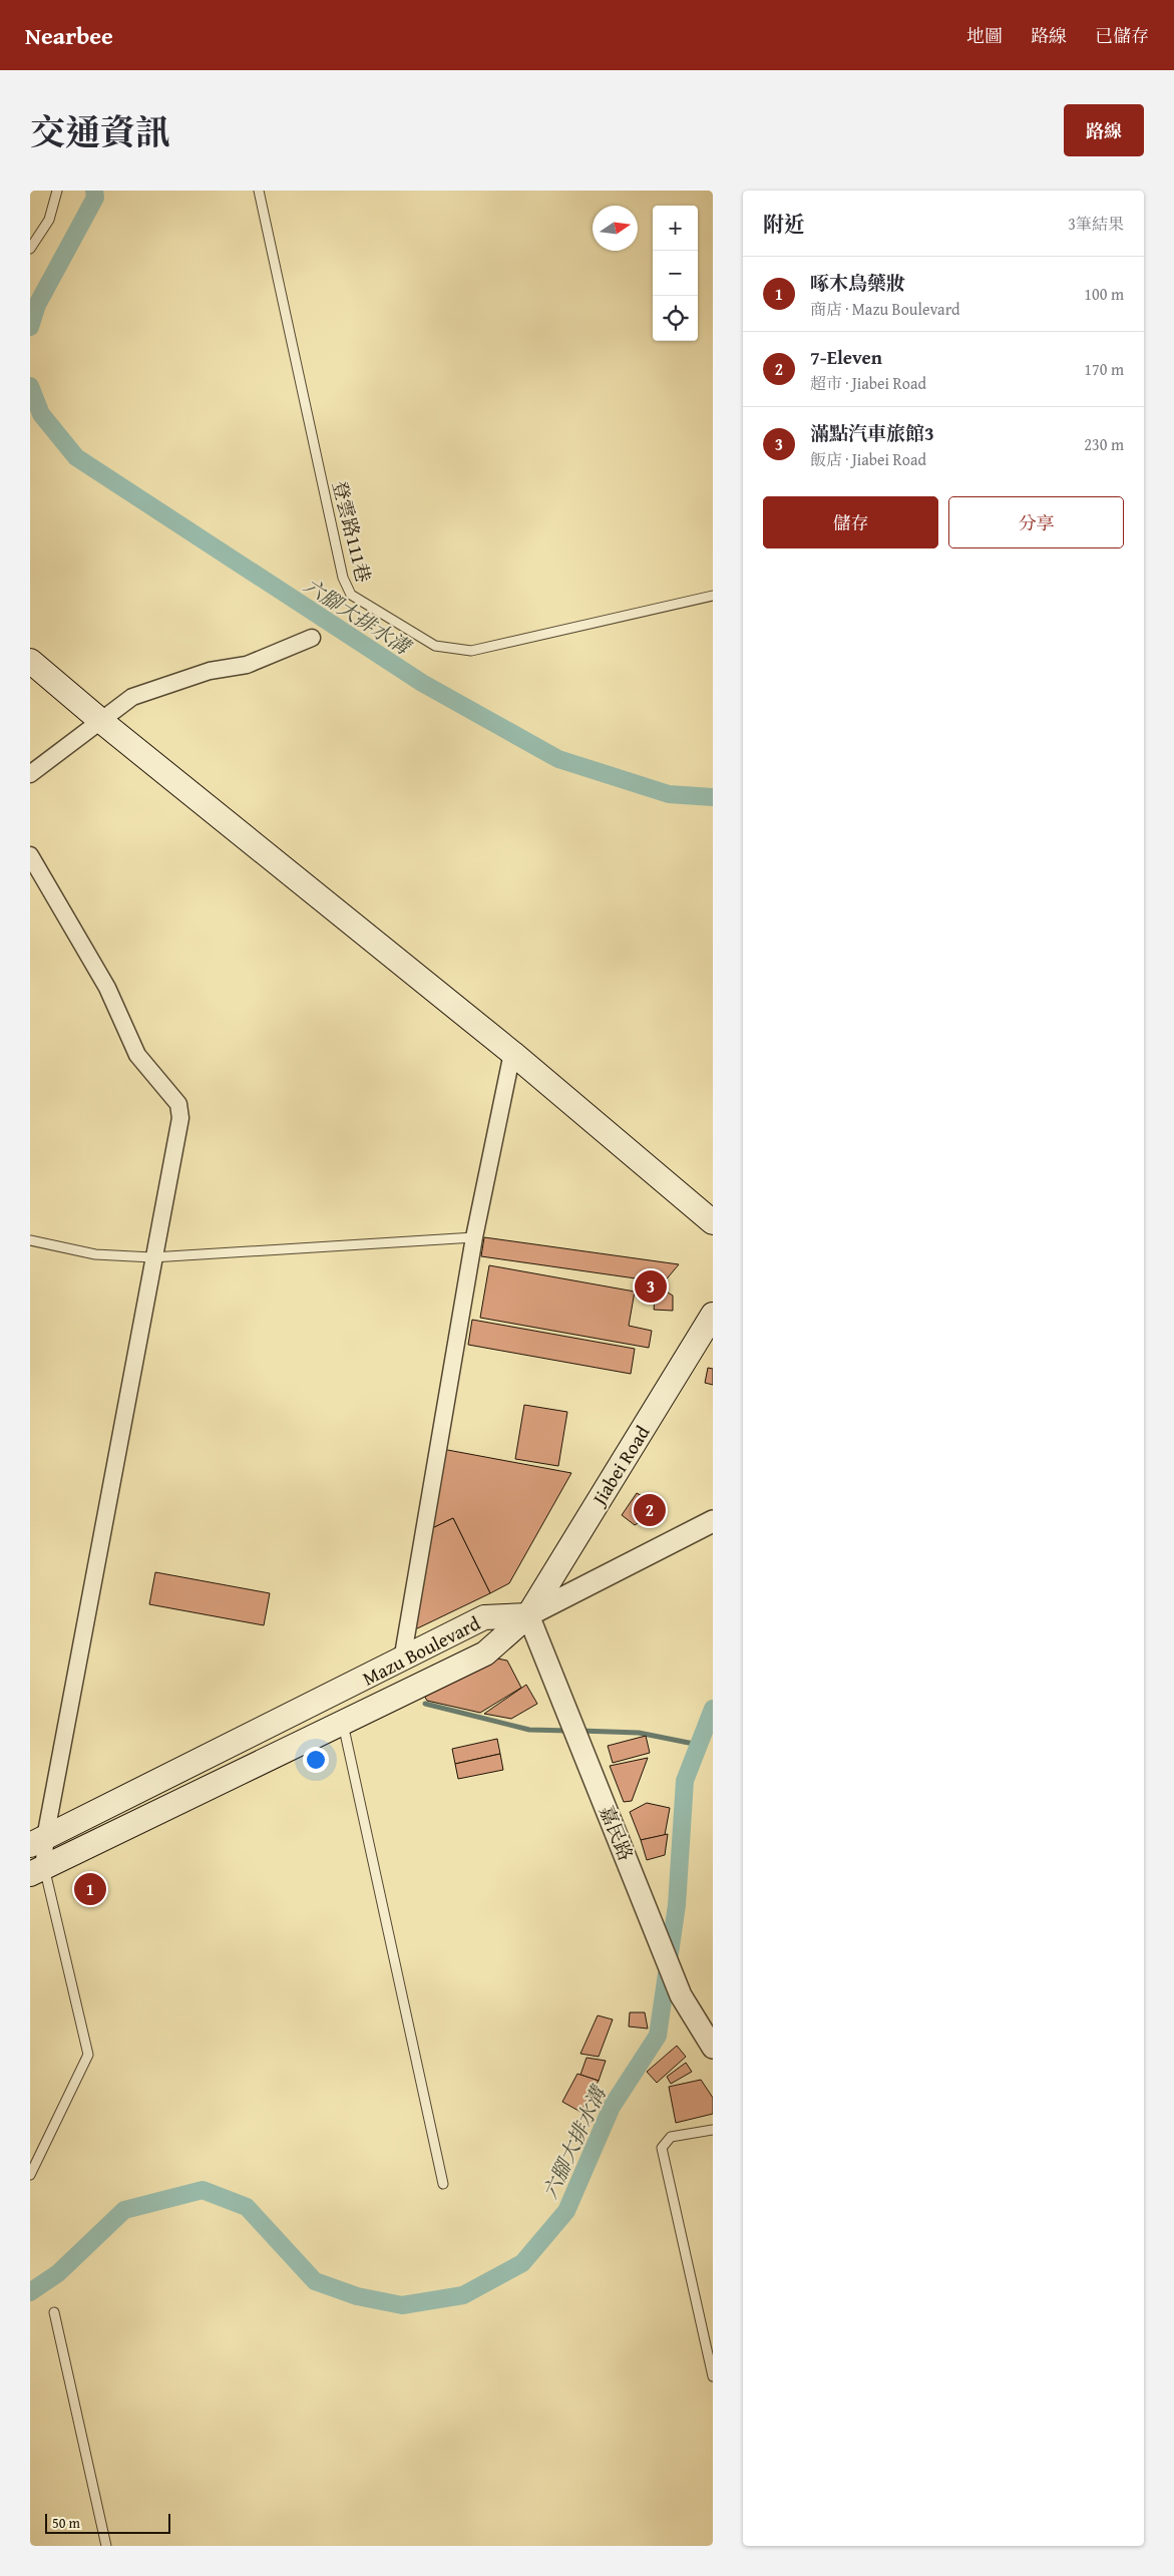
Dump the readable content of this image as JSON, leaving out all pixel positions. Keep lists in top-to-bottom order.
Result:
{
  "streets": {
    "main road": ["Jiabei Road", "Mazu Boulevard"],
    "street": ["嘉民路"],
    "lane": ["登雲路111巷"]
  },
  "crossings": [
    ["Jiabei Road", "Mazu Boulevard"],
    ["Jiabei Road", "嘉民路"],
    ["Mazu Boulevard", "嘉民路"]
  ],
  "water": ["六腳大排水溝"],
  "scale_bar": "50 m",
  "north": "right",
  "page": {
    "header": "Nearbee",
    "nav": ["地圖", "路線", "已儲存"],
    "title": "交通資訊",
    "buttons": [
      "路線",
      ["儲存", "分享"]
    ],
    "heading": ["附近", "3筆結果"],
    "map_buttons": ["+", "−"],
    "list": [
      {
        "mark": "1",
        "name": "啄木鳥藥妝",
        "note": "商店 · Mazu Boulevard",
        "value": "100 m"
      },
      {
        "mark": "2",
        "name": "7-Eleven",
        "note": "超市 · Jiabei Road",
        "value": "170 m"
      },
      {
        "mark": "3",
        "name": "滿點汽車旅館3",
        "note": "飯店 · Jiabei Road",
        "value": "230 m"
      }
    ],
    "pins": ["3", "2", "1"],
    "scale": "50 m"
  }
}
